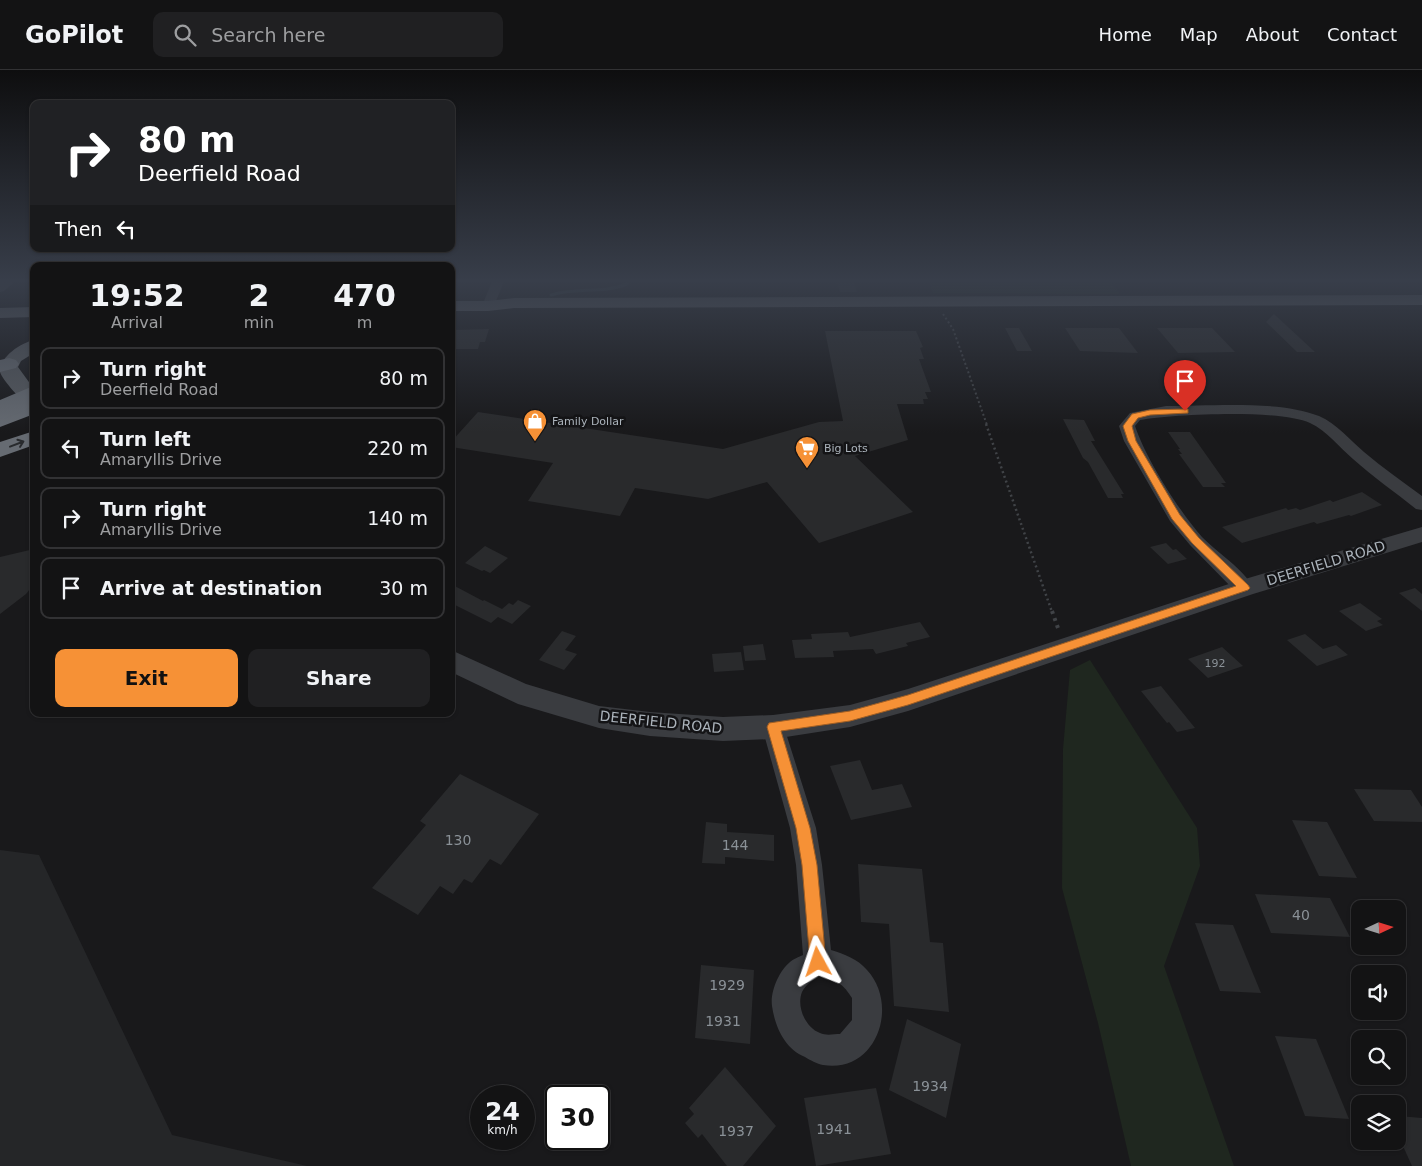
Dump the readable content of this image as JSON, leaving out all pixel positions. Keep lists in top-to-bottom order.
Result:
{
  "streets": {
    "street": ["DEERFIELD ROAD"]
  },
  "places": {
    "shop": ["Family Dollar"],
    "supermarket": ["Big Lots"]
  },
  "house_numbers": [
    "192",
    "130",
    "144",
    "40",
    "1929",
    "1931",
    "1934",
    "1941",
    "1937"
  ],
  "north": "right",
  "page": {
    "header": "GoPilot",
    "search": "Search here",
    "nav": [
      "Home",
      "Map",
      "About",
      "Contact"
    ],
    "turn": ["80 m", "Deerfield Road"],
    "then": "Then",
    "eta": [
      "19:52",
      "Arrival",
      "2",
      "min",
      "470",
      "m"
    ],
    "list": [
      {
        "name": "Turn right",
        "note": "Deerfield Road",
        "value": "80 m"
      },
      {
        "name": "Turn left",
        "note": "Amaryllis Drive",
        "value": "220 m"
      },
      {
        "name": "Turn right",
        "note": "Amaryllis Drive",
        "value": "140 m"
      },
      {
        "name": "Arrive at destination",
        "value": "30 m"
      }
    ],
    "buttons": ["Exit", "Share"],
    "speed": "24 km/h",
    "limit": "30"
  }
}
